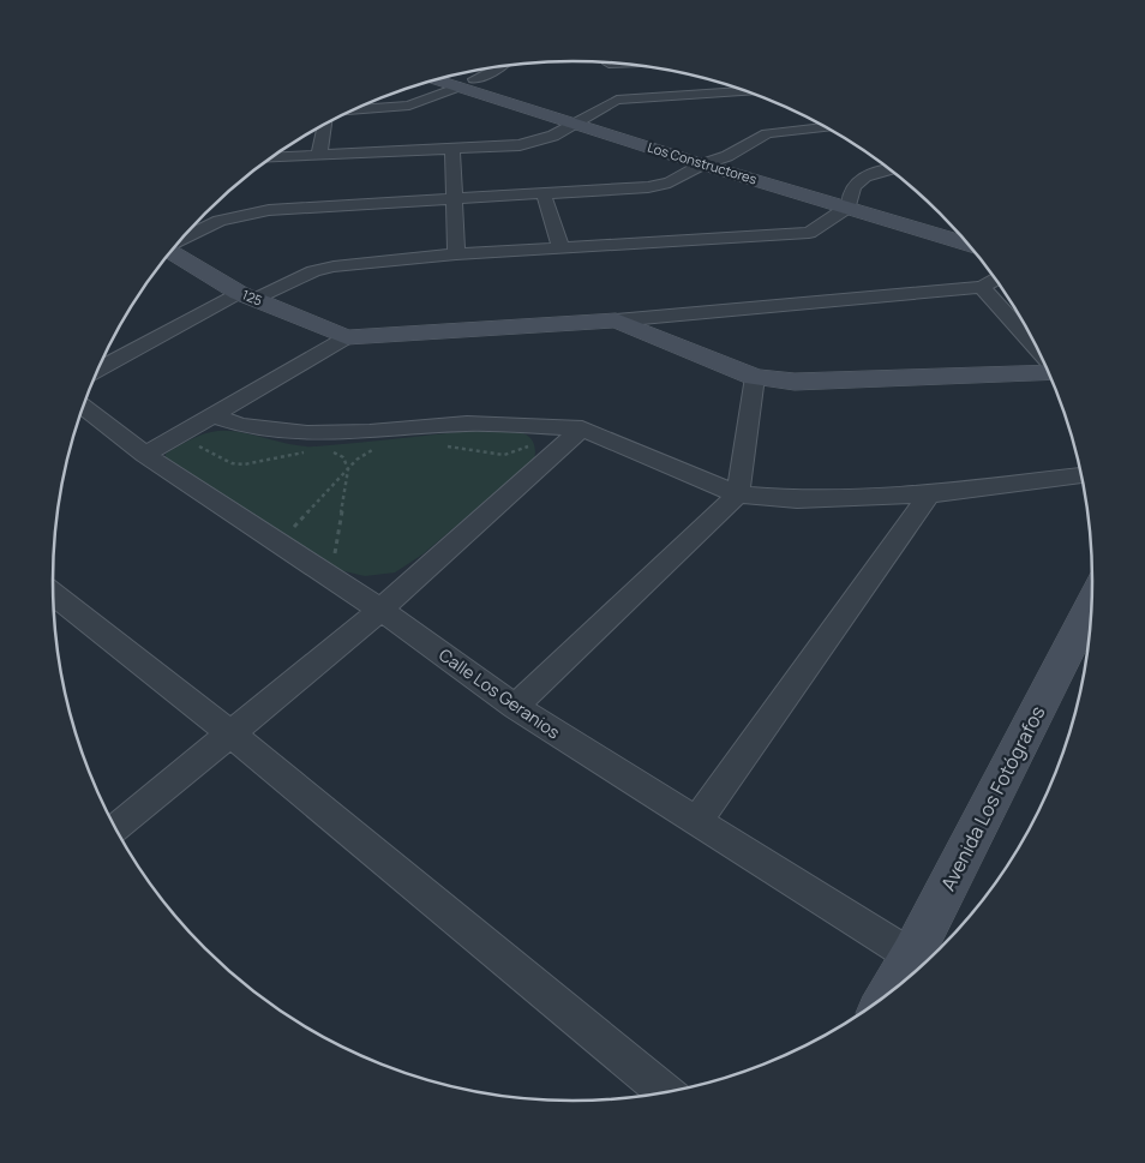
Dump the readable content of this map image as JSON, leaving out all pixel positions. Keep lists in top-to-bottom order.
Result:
{
  "streets": {
    "main road": ["Los Constructores", "125", "Avenida Los Fotógrafos"],
    "street": ["Calle Los Geranios"]
  },
  "crossings": [
    ["Calle Los Geranios", "Avenida Los Fotógrafos"]
  ]
}
